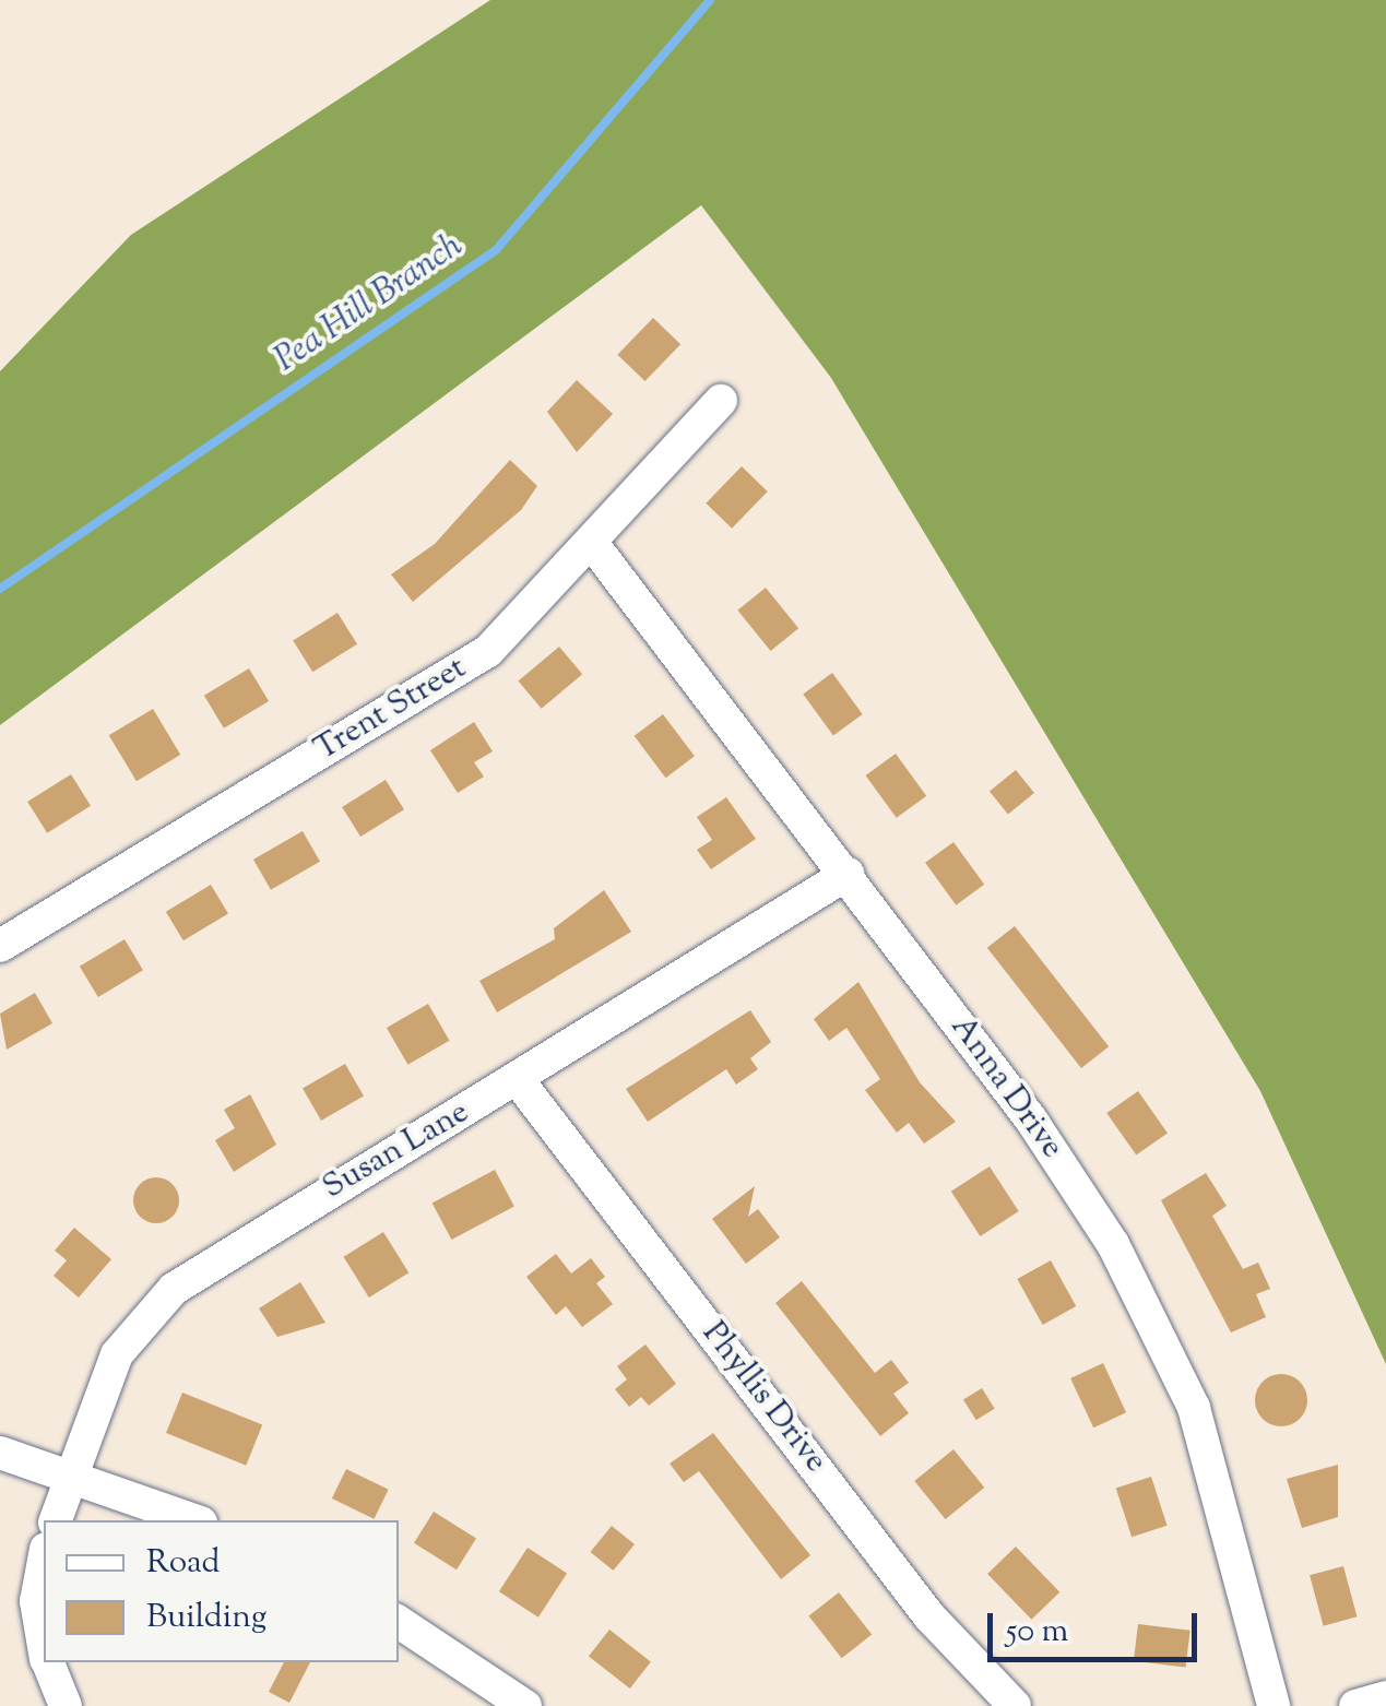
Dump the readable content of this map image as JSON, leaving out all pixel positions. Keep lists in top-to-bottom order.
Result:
{
  "streets": {
    "street": [
      "Trent Street",
      "Anna Drive",
      "Susan Lane",
      "Phyllis Drive"
    ]
  },
  "crossings": [
    ["Trent Street", "Anna Drive"],
    ["Anna Drive", "Susan Lane"],
    ["Susan Lane", "Phyllis Drive"]
  ],
  "water": ["Pea Hill Branch"],
  "legend": ["Road", "Building"],
  "scale_bar": "50 m"
}
